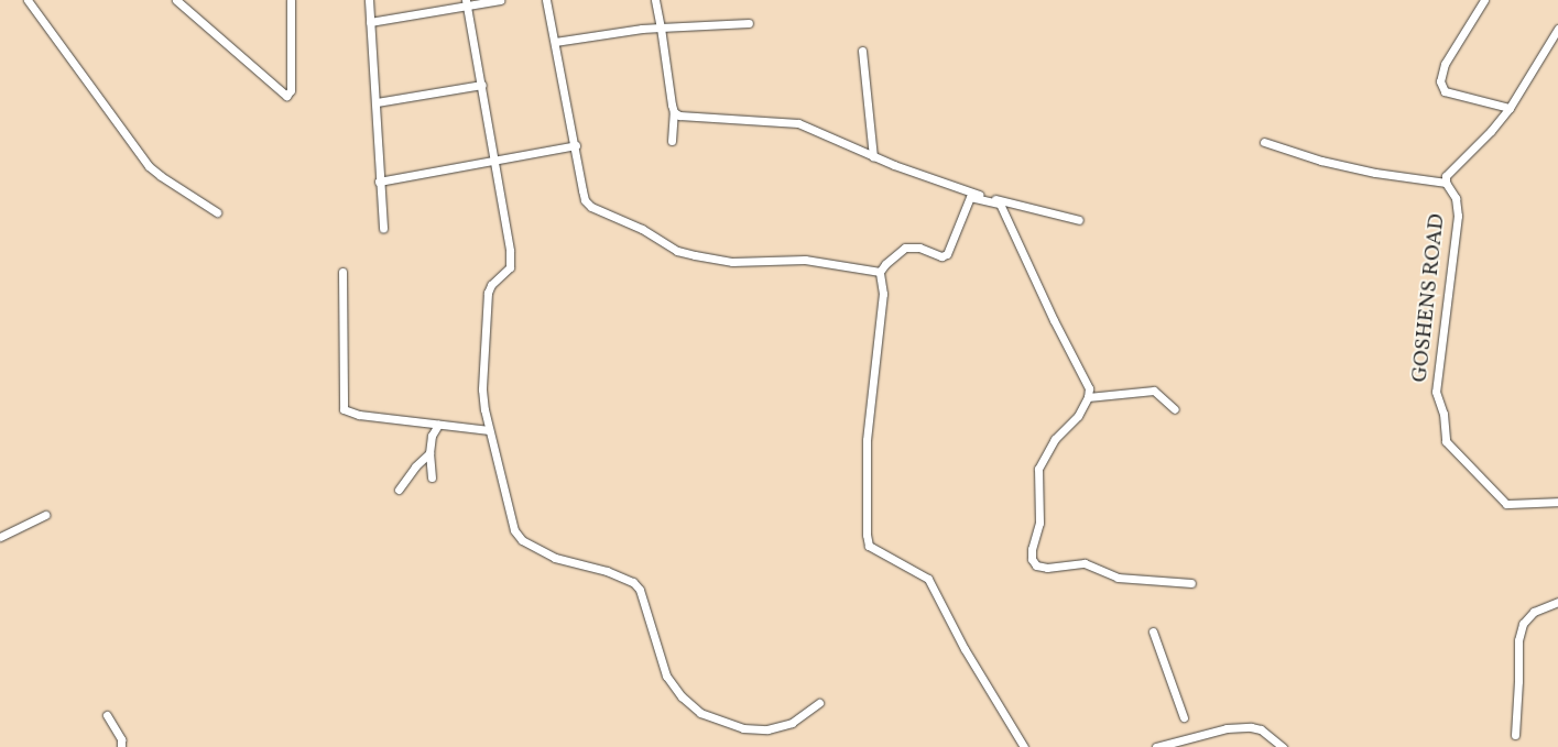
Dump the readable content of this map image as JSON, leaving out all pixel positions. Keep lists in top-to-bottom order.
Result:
{
  "streets": {
    "street": ["GOSHENS ROAD"]
  }
}
